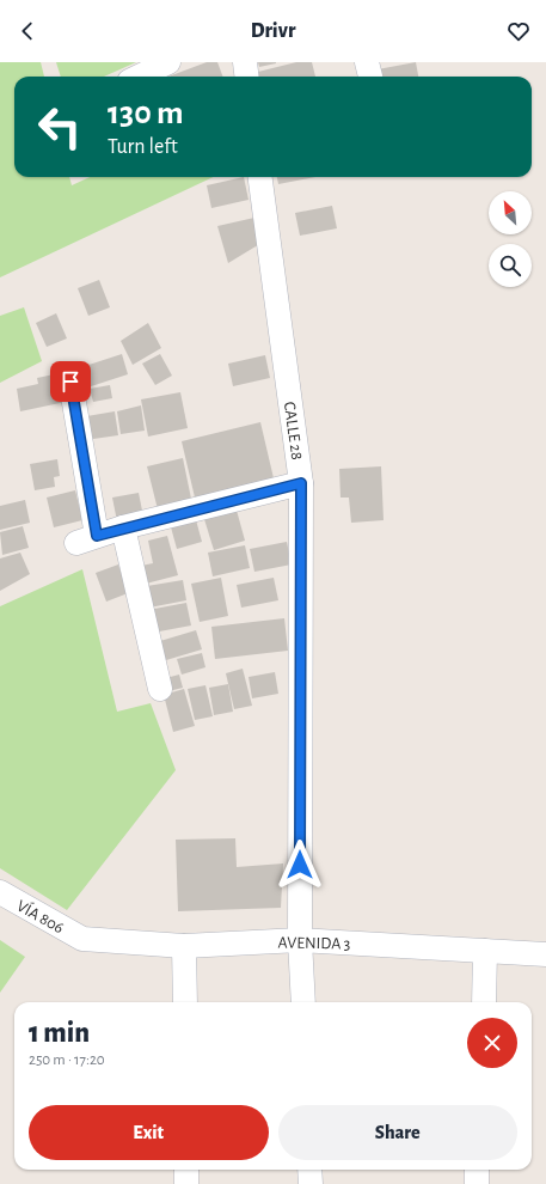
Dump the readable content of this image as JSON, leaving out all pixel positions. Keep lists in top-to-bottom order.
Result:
{
  "streets": {
    "street": ["CALLE 28", "VÍA 806", "AVENIDA 3"]
  },
  "crossings": [
    ["CALLE 28", "AVENIDA 3"],
    ["VÍA 806", "AVENIDA 3"]
  ],
  "north": "top left",
  "page": {
    "header": "Drivr",
    "turn": ["130 m", "Turn left"],
    "heading": ["1 min", "250 m · 17:20"],
    "buttons": ["Exit", "Share"]
  }
}
